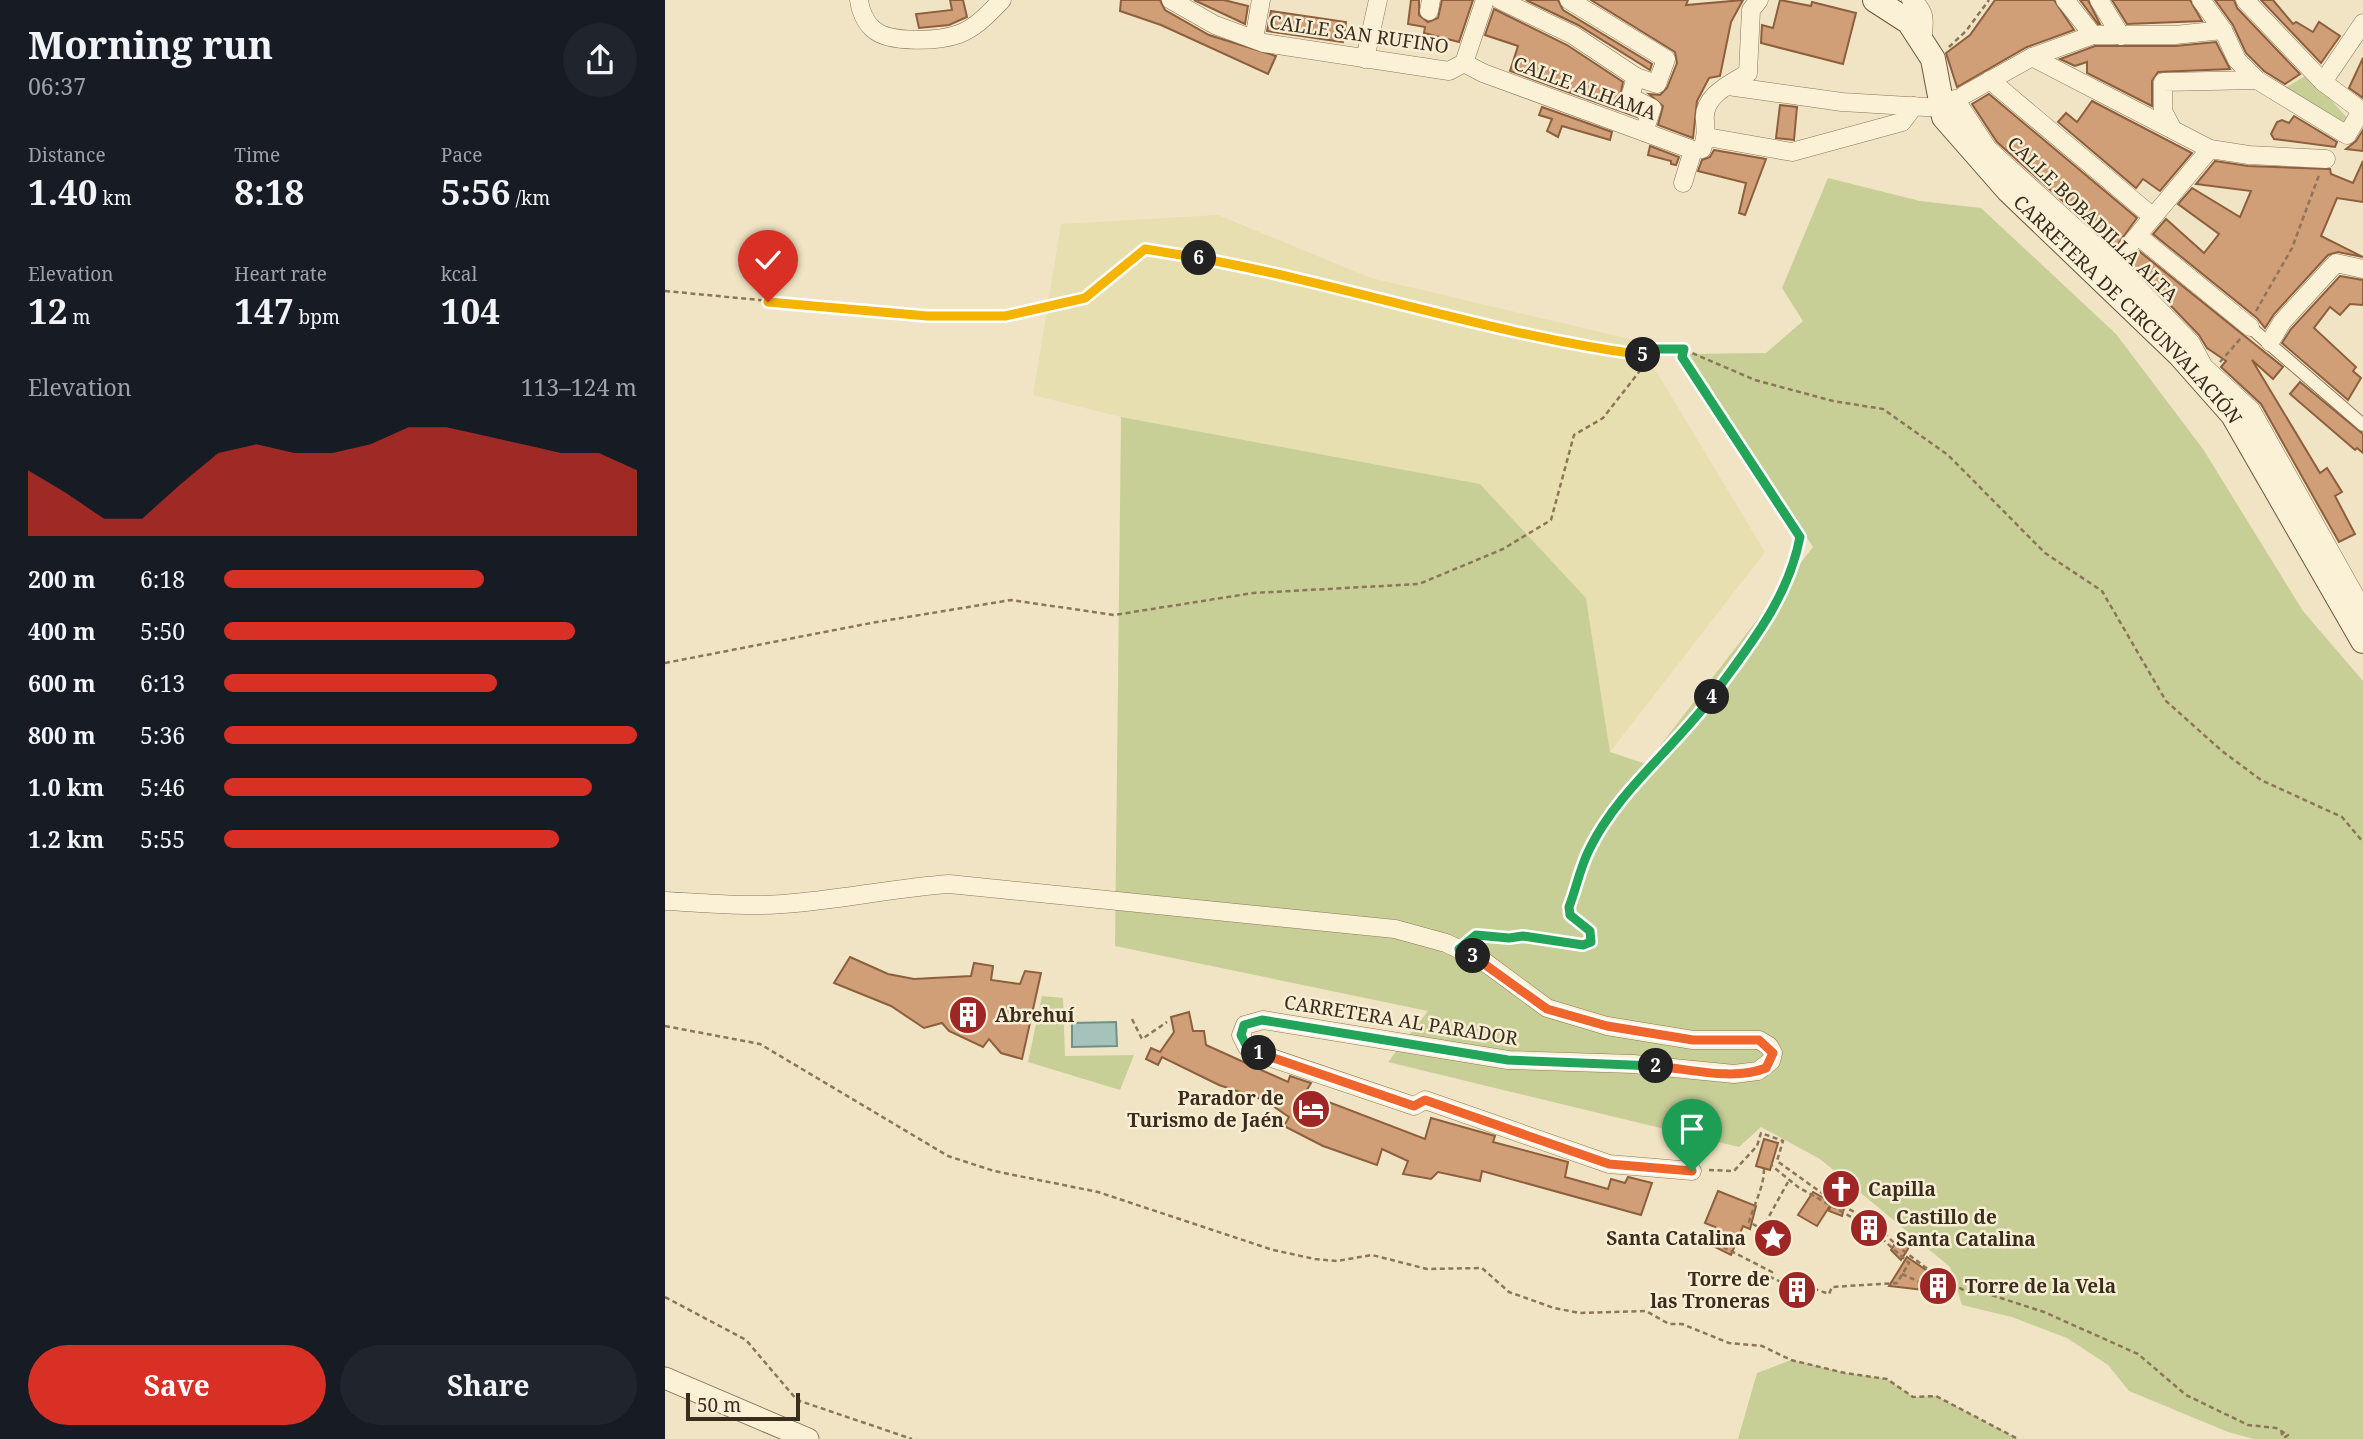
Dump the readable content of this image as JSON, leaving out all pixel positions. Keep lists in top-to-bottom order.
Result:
{
  "streets": {
    "main road": ["CARRETERA DE CIRCUNVALACIÓN"],
    "street": [
      "CALLE SAN RUFINO",
      "CALLE ALHAMA",
      "CALLE BOBADILLA ALTA",
      "CARRETERA AL PARADOR"
    ]
  },
  "crossings": [
    ["CALLE SAN RUFINO", "CALLE ALHAMA"],
    ["CALLE BOBADILLA ALTA", "CARRETERA DE CIRCUNVALACIÓN"]
  ],
  "places": {
    "building": [
      "Abrehuí",
      "Castillo de Santa Catalina",
      "Torre de la Vela",
      "Torre de las Troneras"
    ],
    "hotel": ["Parador de Turismo de Jaén"],
    "church": ["Capilla"],
    "place": ["Santa Catalina"]
  },
  "scale_bar": "50 m",
  "page": {
    "heading": ["Morning run", "06:37"],
    "stats": [
      ["Distance", "1.40 km"],
      ["Time", "8:18"],
      ["Pace", "5:56 /km"],
      ["Elevation", "12 m"],
      ["Heart rate", "147 bpm"],
      ["kcal", "104"]
    ],
    "pins": [
      "6",
      "5",
      "4",
      "3",
      "1",
      "2"
    ],
    "chart": ["Elevation", "113–124 m"],
    "list": [
      {
        "name": "200 m",
        "note": "6:18"
      },
      {
        "name": "400 m",
        "note": "5:50"
      },
      {
        "name": "600 m",
        "note": "6:13"
      },
      {
        "name": "800 m",
        "note": "5:36"
      },
      {
        "name": "1.0 km",
        "note": "5:46"
      },
      {
        "name": "1.2 km",
        "note": "5:55"
      }
    ],
    "buttons": ["Save", "Share"],
    "scale": "50 m"
  }
}
